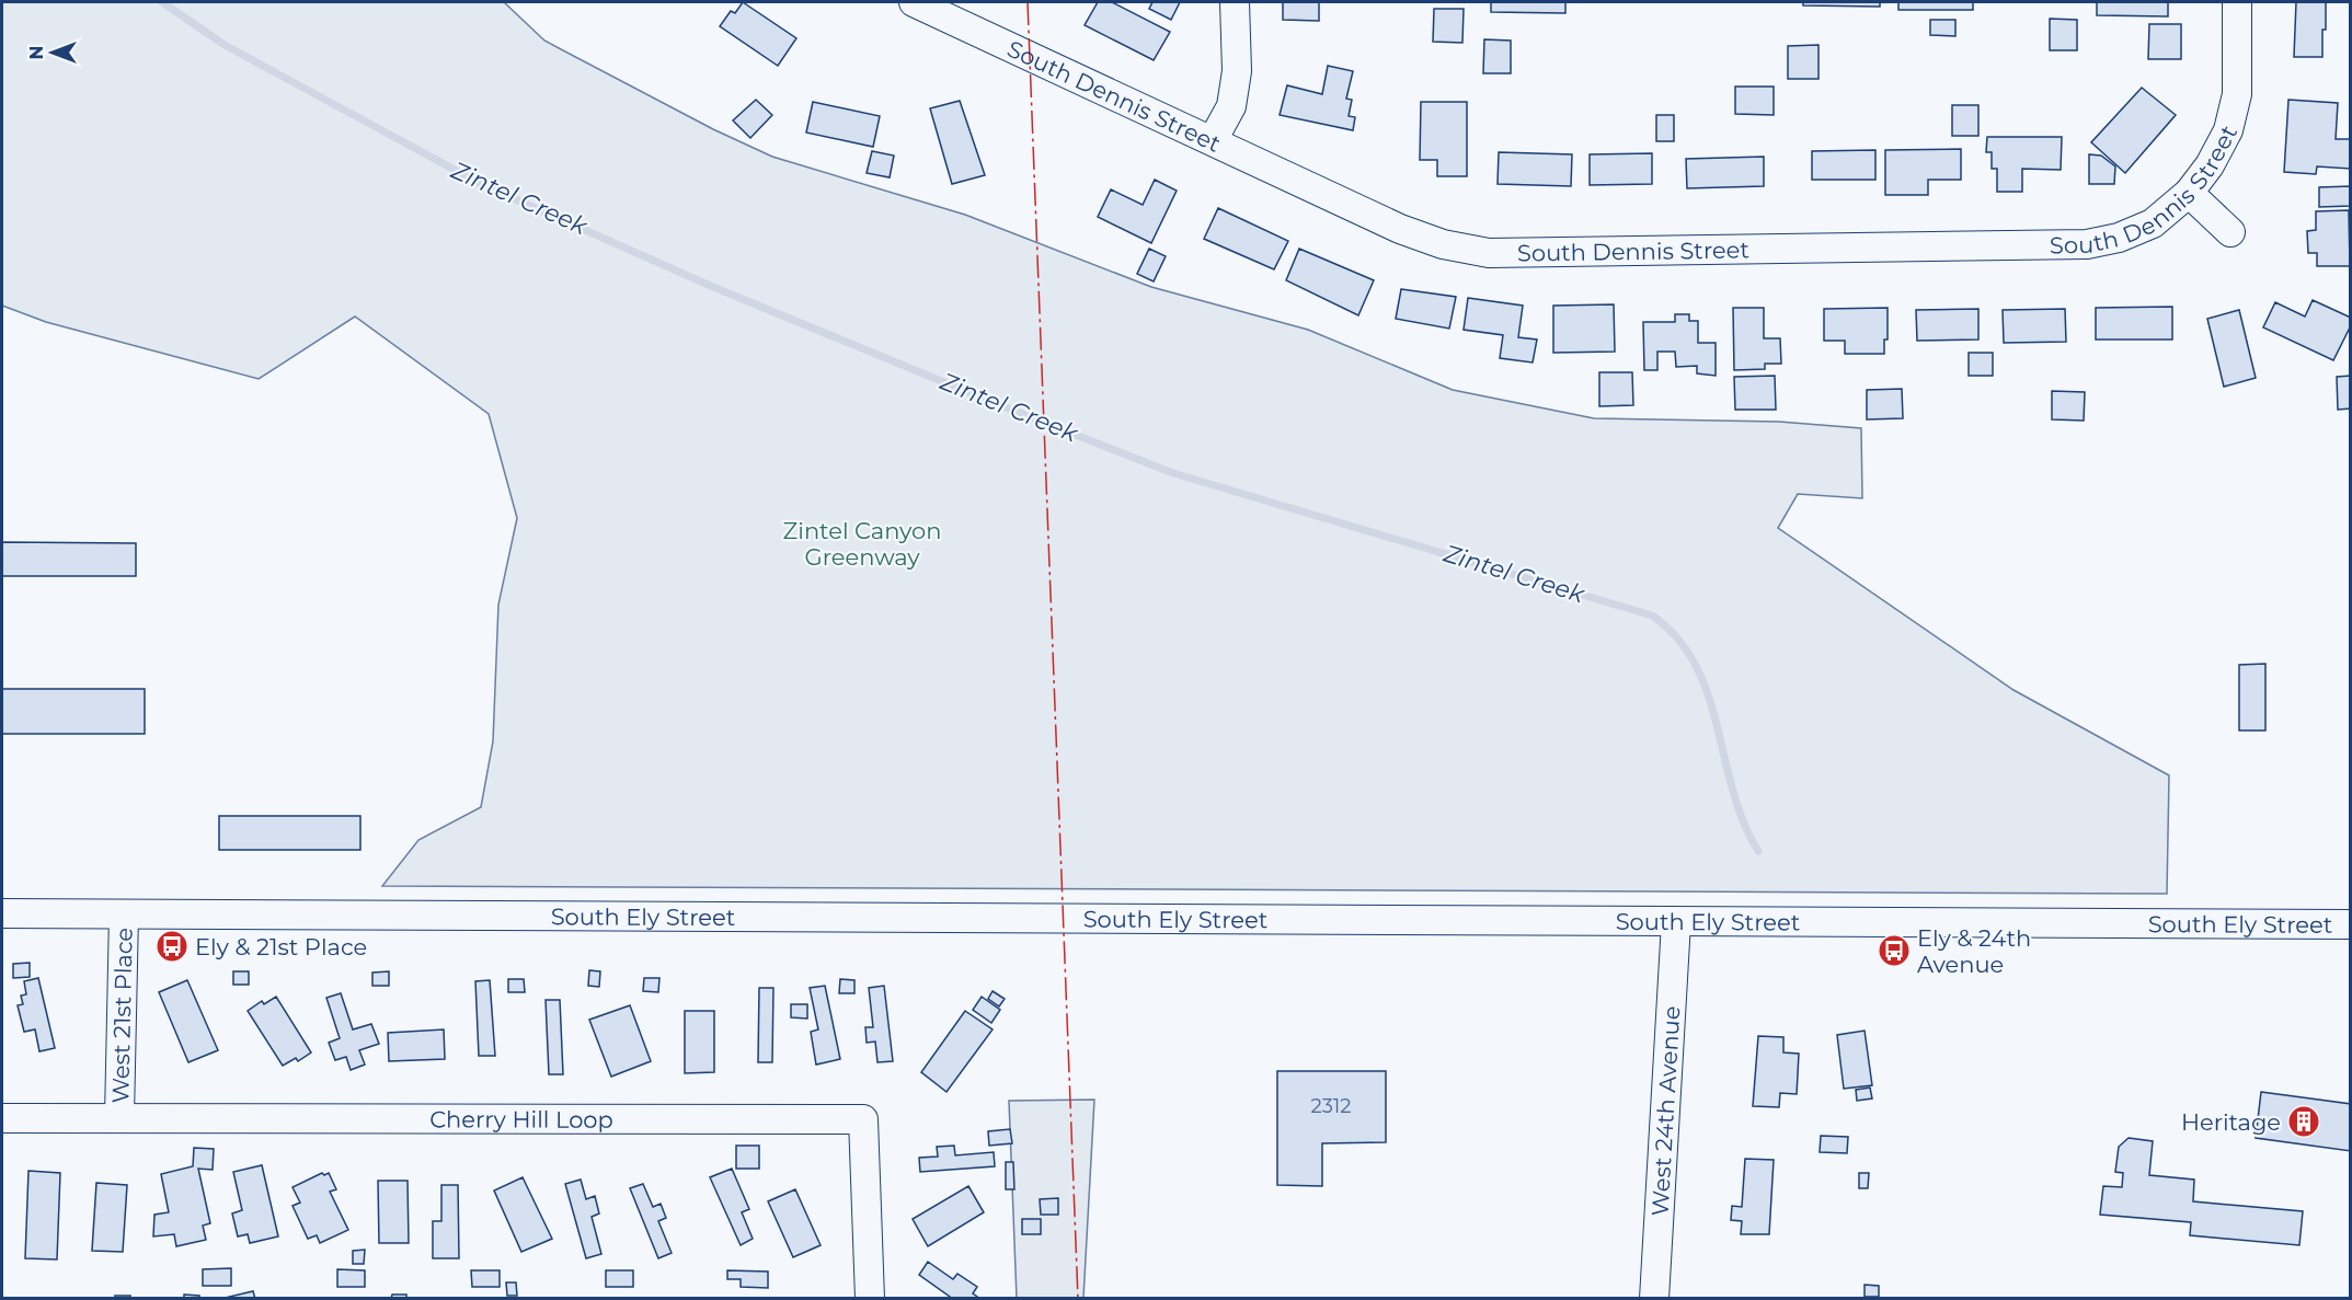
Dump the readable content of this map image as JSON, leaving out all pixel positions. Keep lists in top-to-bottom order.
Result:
{
  "streets": {
    "street": [
      "South Dennis Street",
      "South Ely Street",
      "West 21st Place",
      "West 24th Avenue",
      "Cherry Hill Loop"
    ]
  },
  "crossings": [
    ["South Ely Street", "West 21st Place"],
    ["South Ely Street", "West 24th Avenue"],
    ["West 21st Place", "Cherry Hill Loop"]
  ],
  "water": ["Zintel Creek"],
  "parks": ["Zintel Canyon Greenway"],
  "places": {
    "bus stop": ["Ely & 21st Place", "Ely & 24th Avenue"],
    "building": ["Heritage"]
  },
  "house_numbers": ["2312"],
  "north": "left"
}
